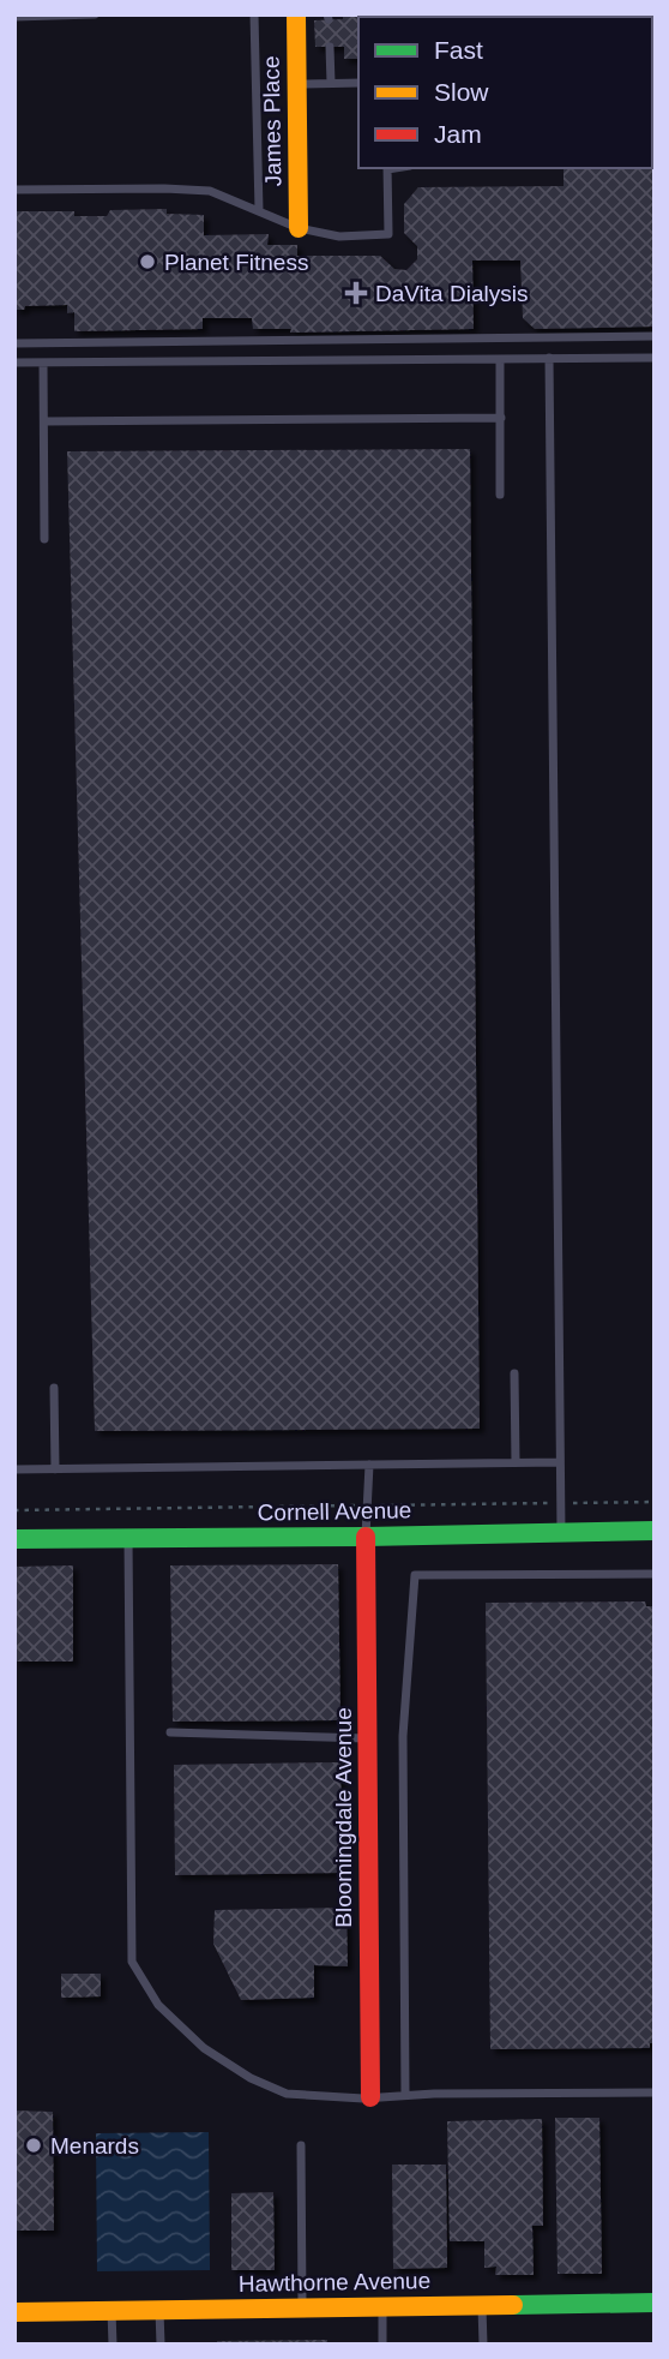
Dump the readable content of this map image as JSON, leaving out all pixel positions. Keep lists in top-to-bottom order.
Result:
{
  "streets": {
    "street": [
      "James Place",
      "Cornell Avenue",
      "Bloomingdale Avenue",
      "Hawthorne Avenue"
    ]
  },
  "crossings": [
    ["Cornell Avenue", "Bloomingdale Avenue"]
  ],
  "places": {
    "other": ["Planet Fitness", "Menards"],
    "health": ["DaVita Dialysis"]
  },
  "legend": ["Fast", "Slow", "Jam"]
}
